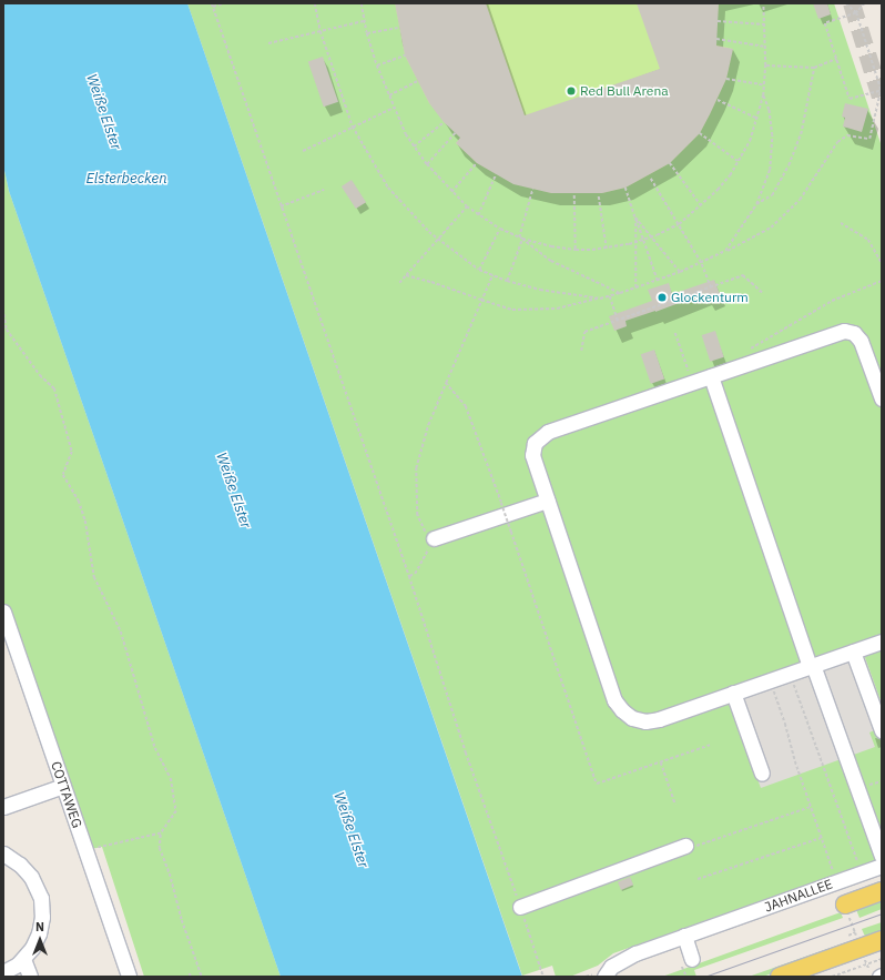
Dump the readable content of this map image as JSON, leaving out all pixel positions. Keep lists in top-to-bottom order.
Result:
{
  "streets": {
    "main road": ["JAHNALLEE"],
    "street": ["COTTAWEG"]
  },
  "water": ["Weiße Elster", "Elsterbecken"],
  "places": ["Red Bull Arena", "Glockenturm"],
  "north": "top"
}
